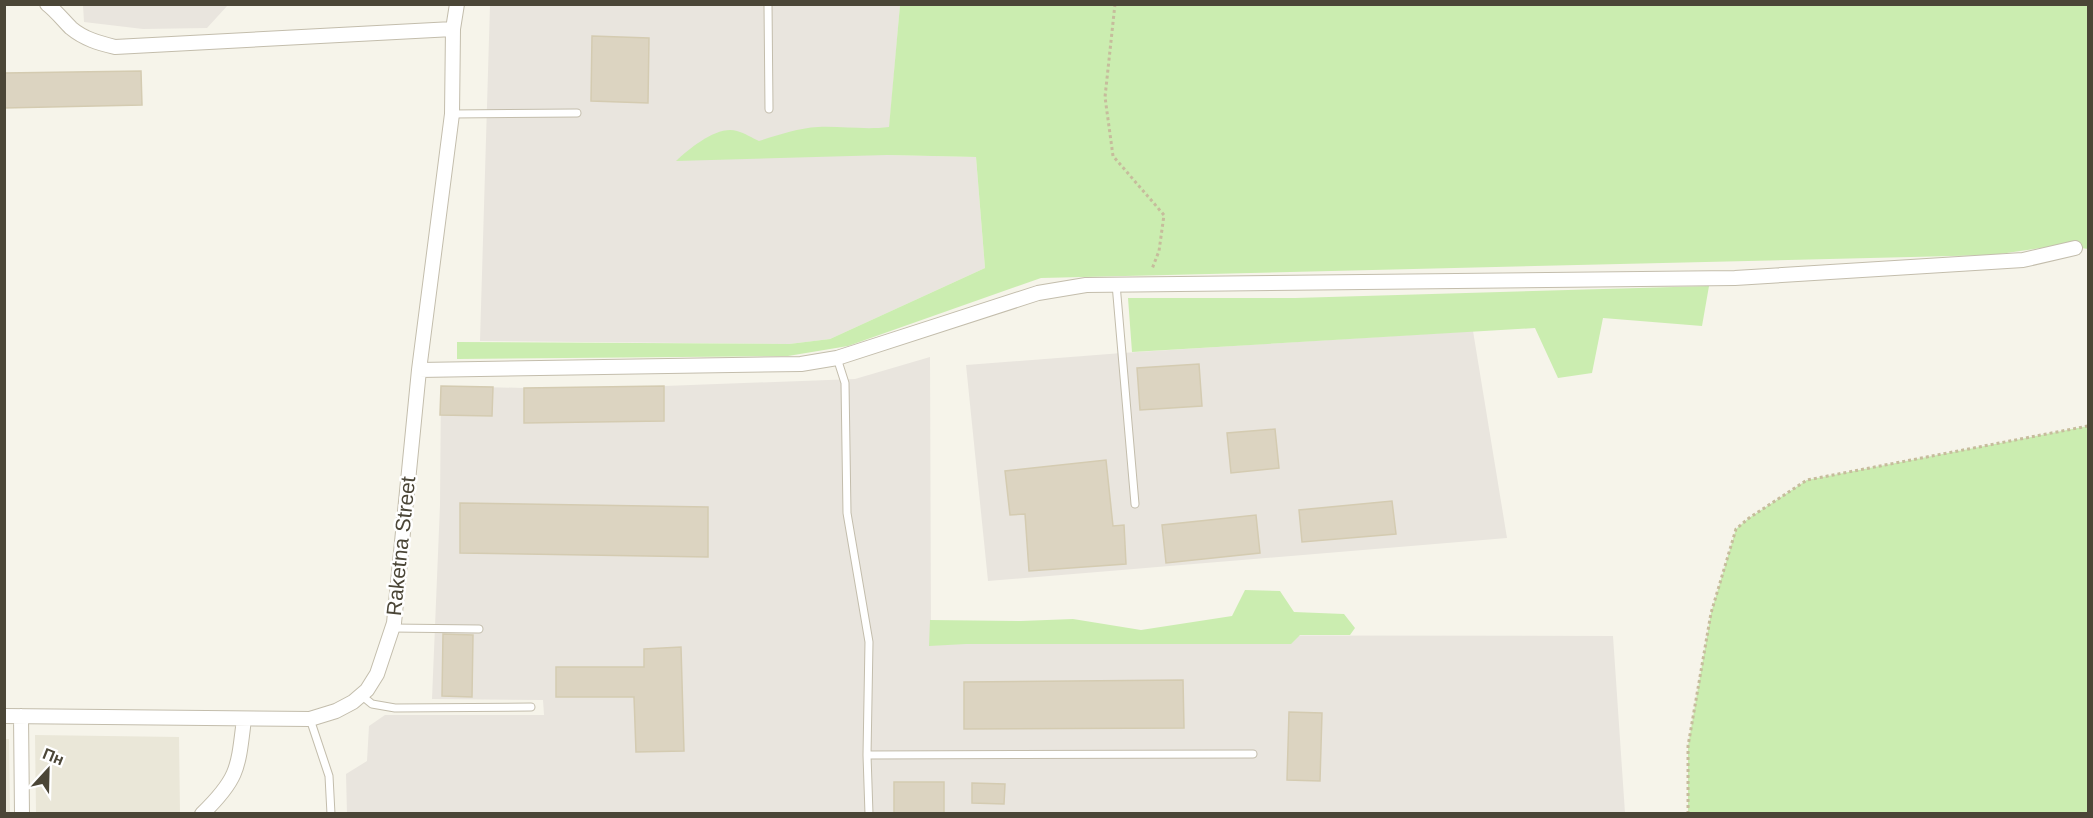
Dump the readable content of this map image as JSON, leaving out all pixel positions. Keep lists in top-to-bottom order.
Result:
{
  "streets": {
    "street": ["Raketna Street"]
  },
  "north": "top"
}
